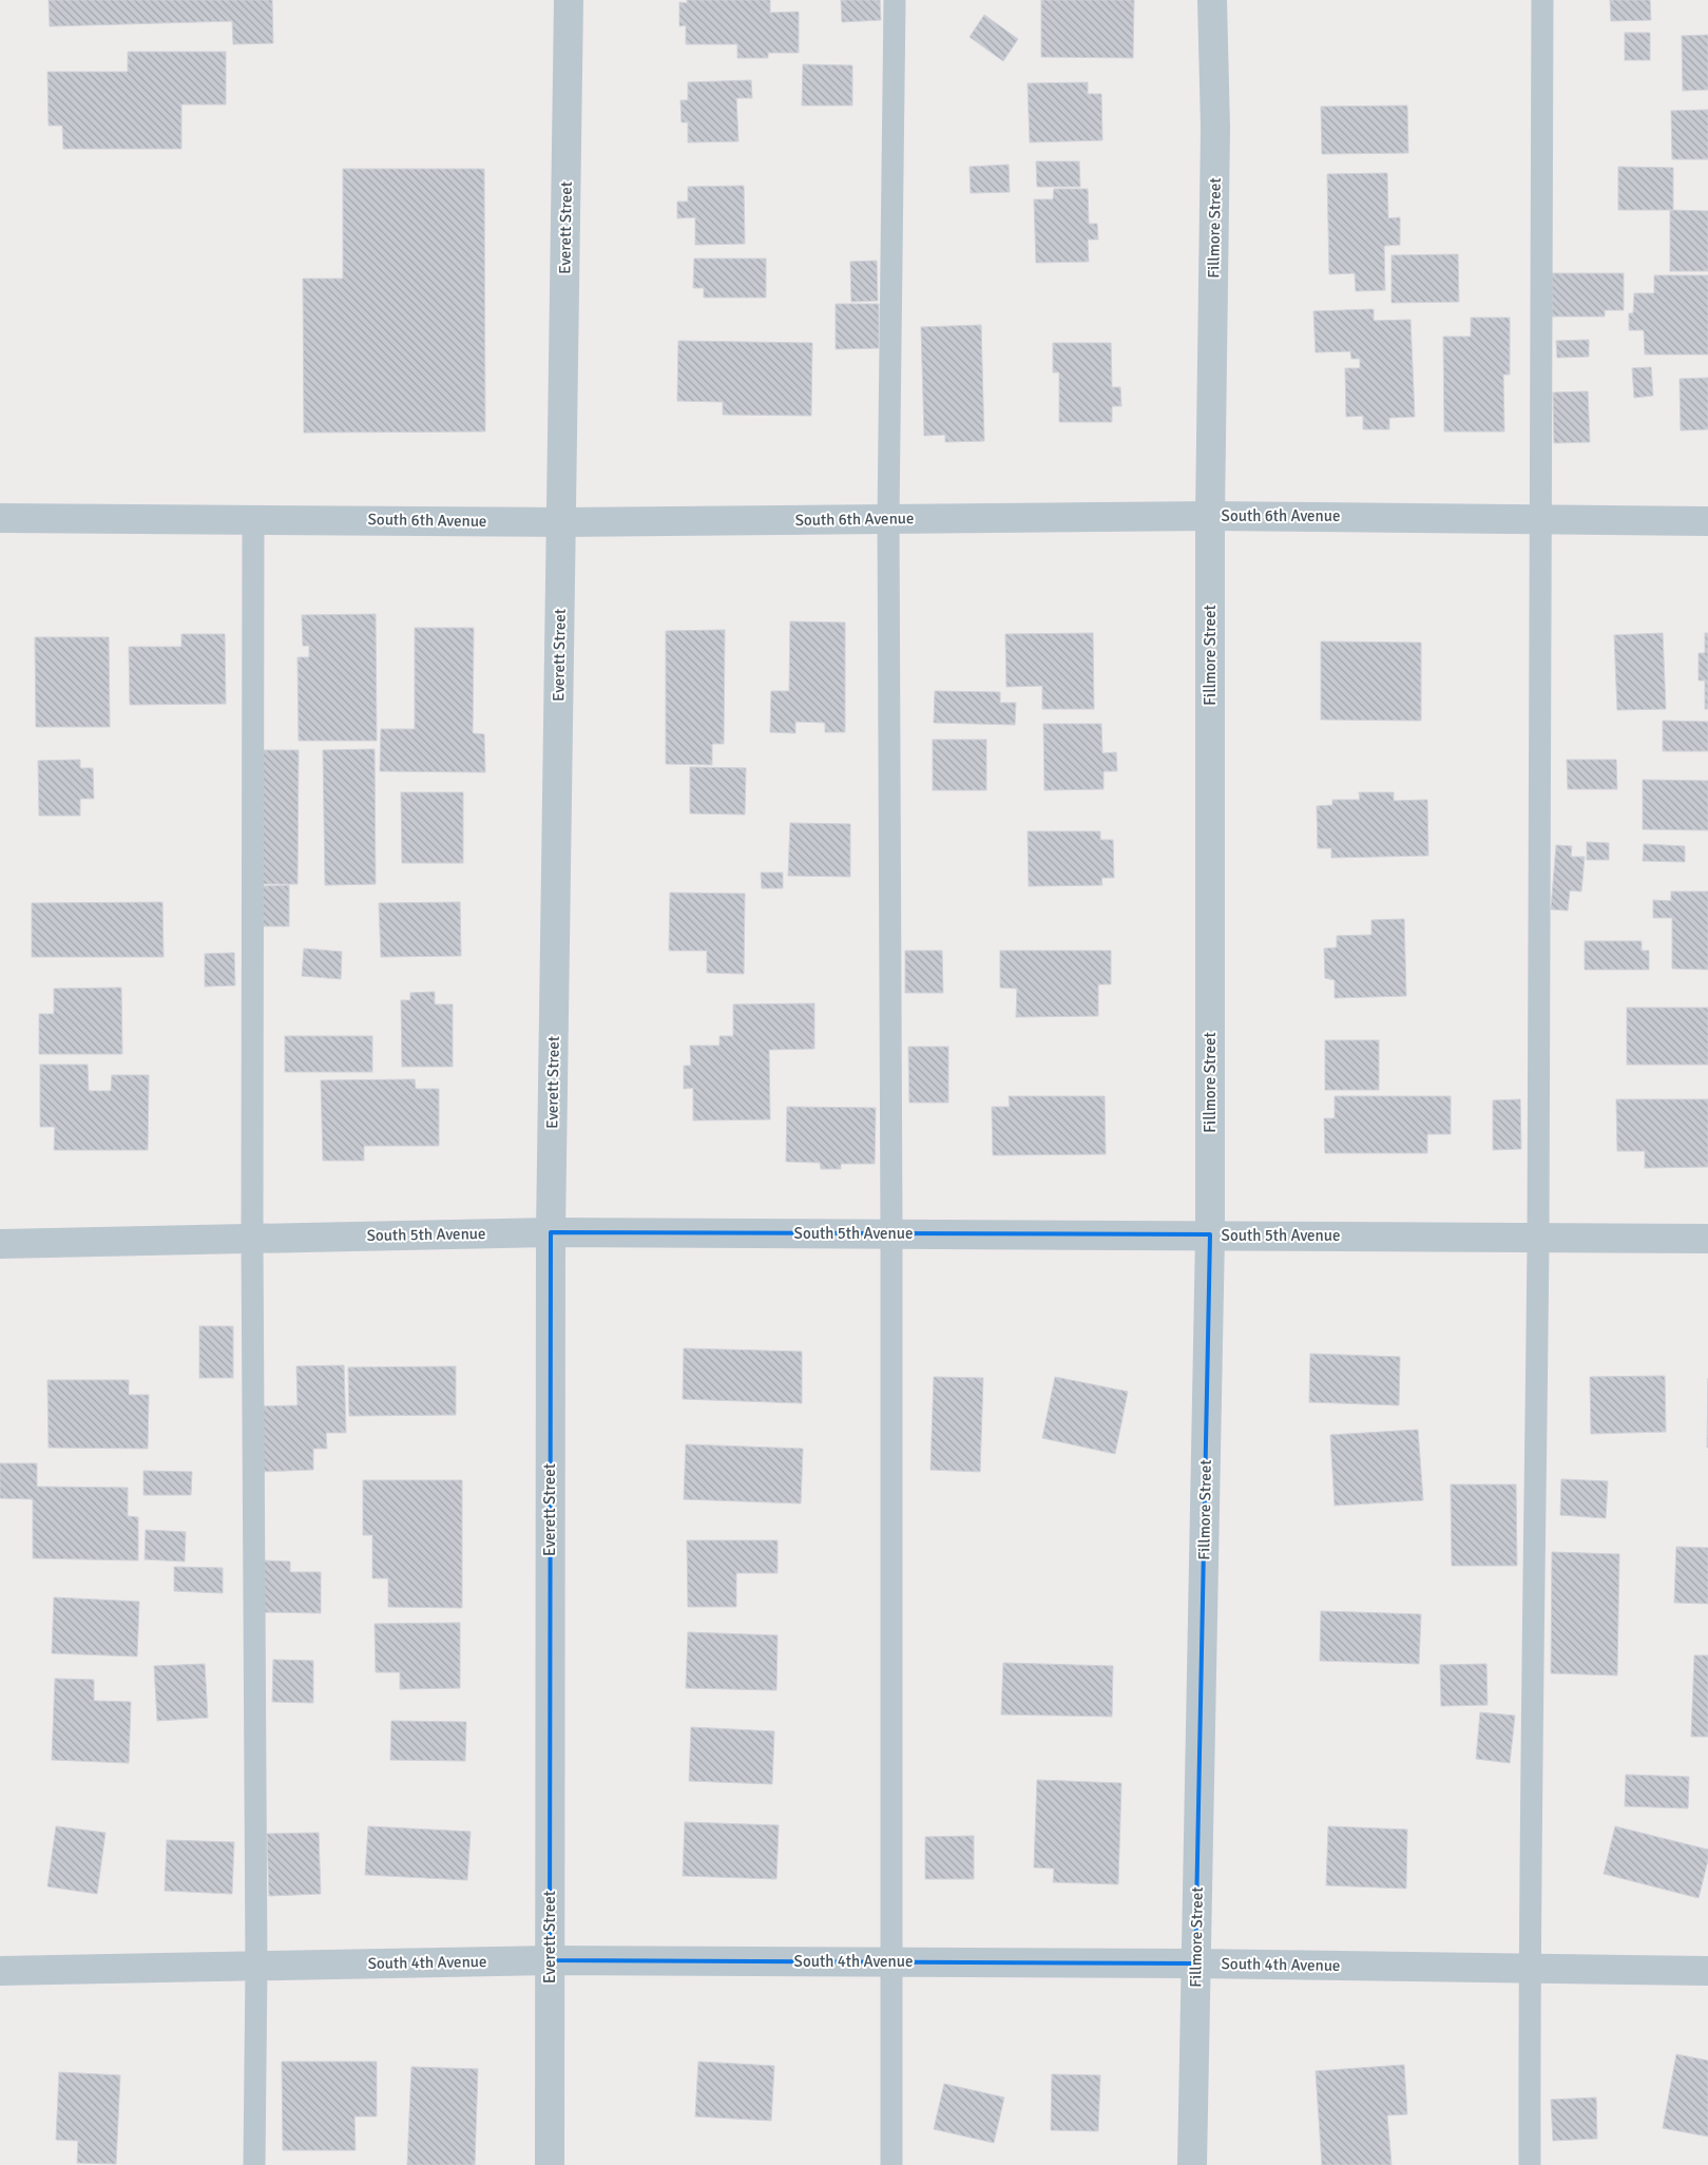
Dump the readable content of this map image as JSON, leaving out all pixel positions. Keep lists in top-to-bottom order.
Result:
{
  "streets": {
    "street": [
      "Everett Street",
      "Fillmore Street",
      "South 6th Avenue",
      "South 5th Avenue",
      "South 4th Avenue"
    ]
  },
  "crossings": [
    ["Everett Street", "South 6th Avenue"],
    ["Everett Street", "South 5th Avenue"],
    ["Everett Street", "South 4th Avenue"],
    ["Fillmore Street", "South 6th Avenue"],
    ["Fillmore Street", "South 5th Avenue"],
    ["Fillmore Street", "South 4th Avenue"]
  ]
}
